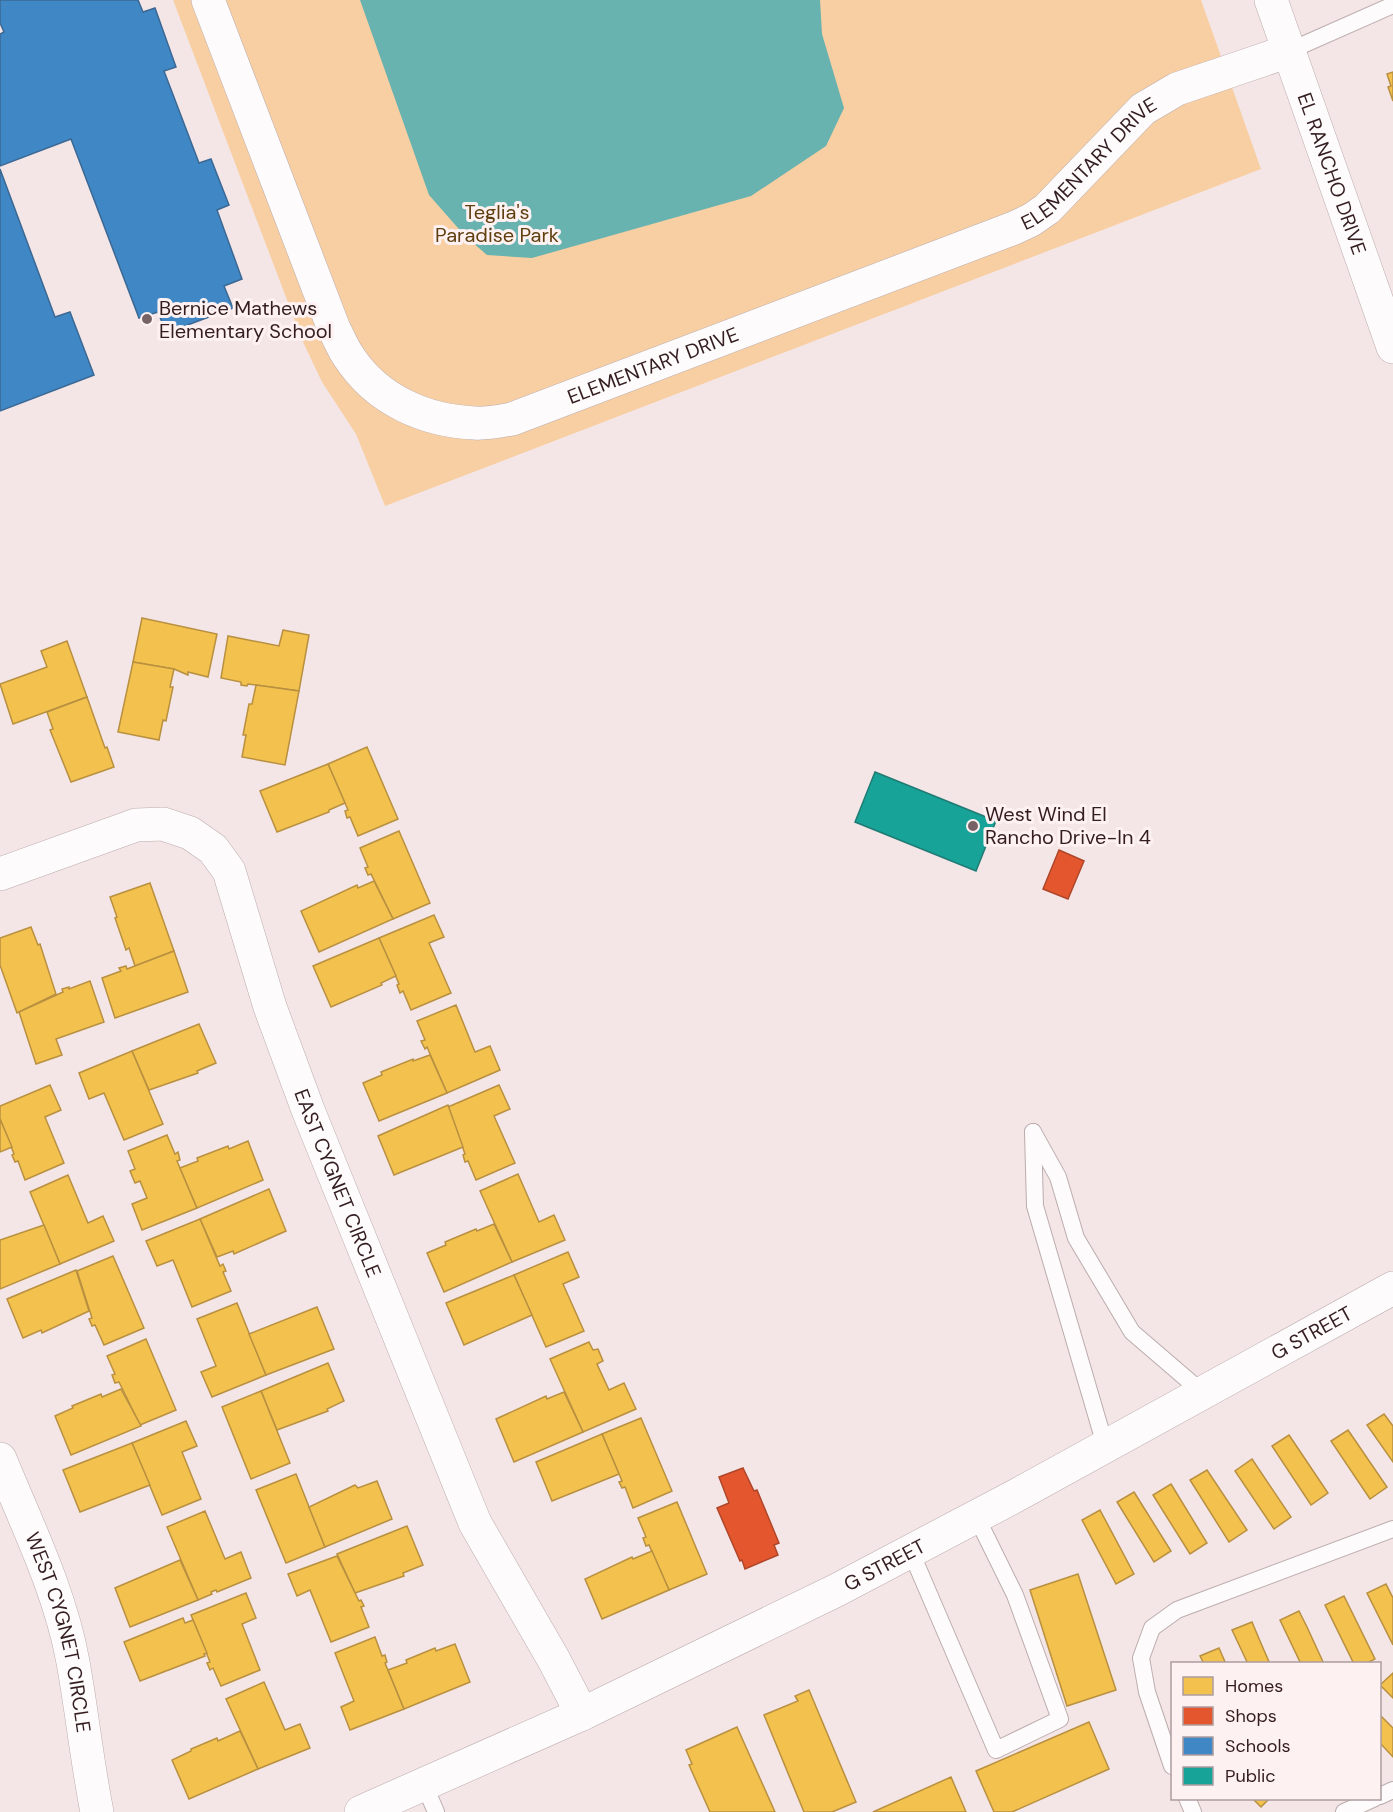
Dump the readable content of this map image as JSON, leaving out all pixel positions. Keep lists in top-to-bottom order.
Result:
{
  "streets": {
    "street": [
      "ELEMENTARY DRIVE",
      "EL RANCHO DRIVE",
      "EAST CYGNET CIRCLE",
      "G STREET",
      "WEST CYGNET CIRCLE"
    ]
  },
  "crossings": [
    ["ELEMENTARY DRIVE", "EL RANCHO DRIVE"],
    ["EAST CYGNET CIRCLE", "G STREET"]
  ],
  "parks": ["Teglia's Paradise Park"],
  "places": ["Bernice Mathews Elementary School", "West Wind El Rancho Drive-In 4"],
  "legend": [
    "Homes",
    "Shops",
    "Schools",
    "Public"
  ]
}
